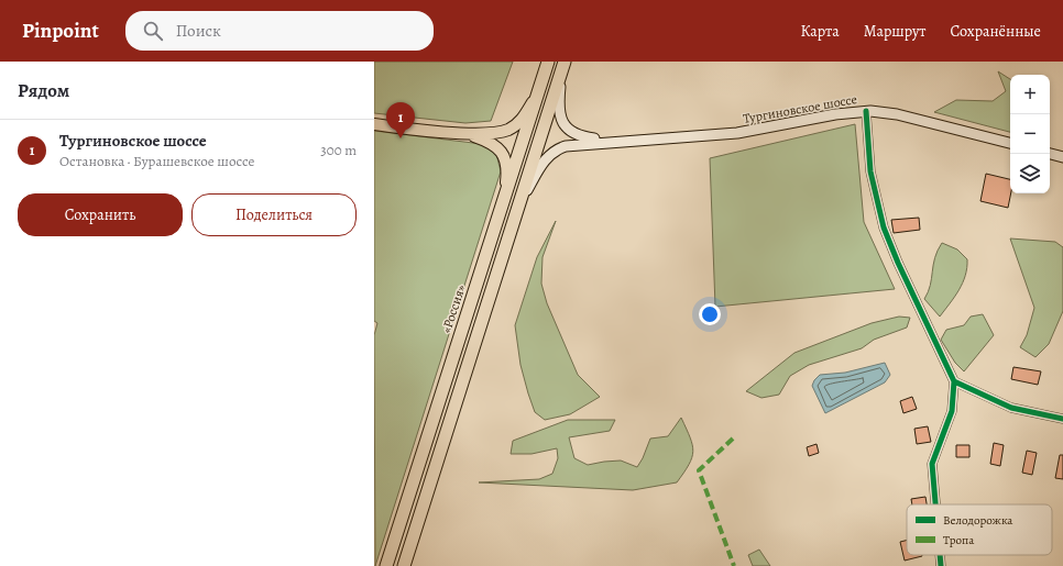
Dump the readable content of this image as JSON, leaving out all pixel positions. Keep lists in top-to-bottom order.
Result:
{
  "streets": {
    "highway": ["«Россия»"],
    "main road": ["Тургиновское шоссе"]
  },
  "legend": ["Велодорожка", "Тропа"],
  "page": {
    "header": "Pinpoint",
    "search": "Поиск",
    "nav": ["Карта", "Маршрут", "Сохранённые"],
    "heading": "Рядом",
    "map_buttons": ["+", "−"],
    "pins": "1",
    "list": [
      {
        "mark": "1",
        "name": "Тургиновское шоссе",
        "note": "Остановка · Бурашевское шоссе",
        "value": "300 m"
      }
    ],
    "buttons": ["Сохранить", "Поделиться"]
  }
}
